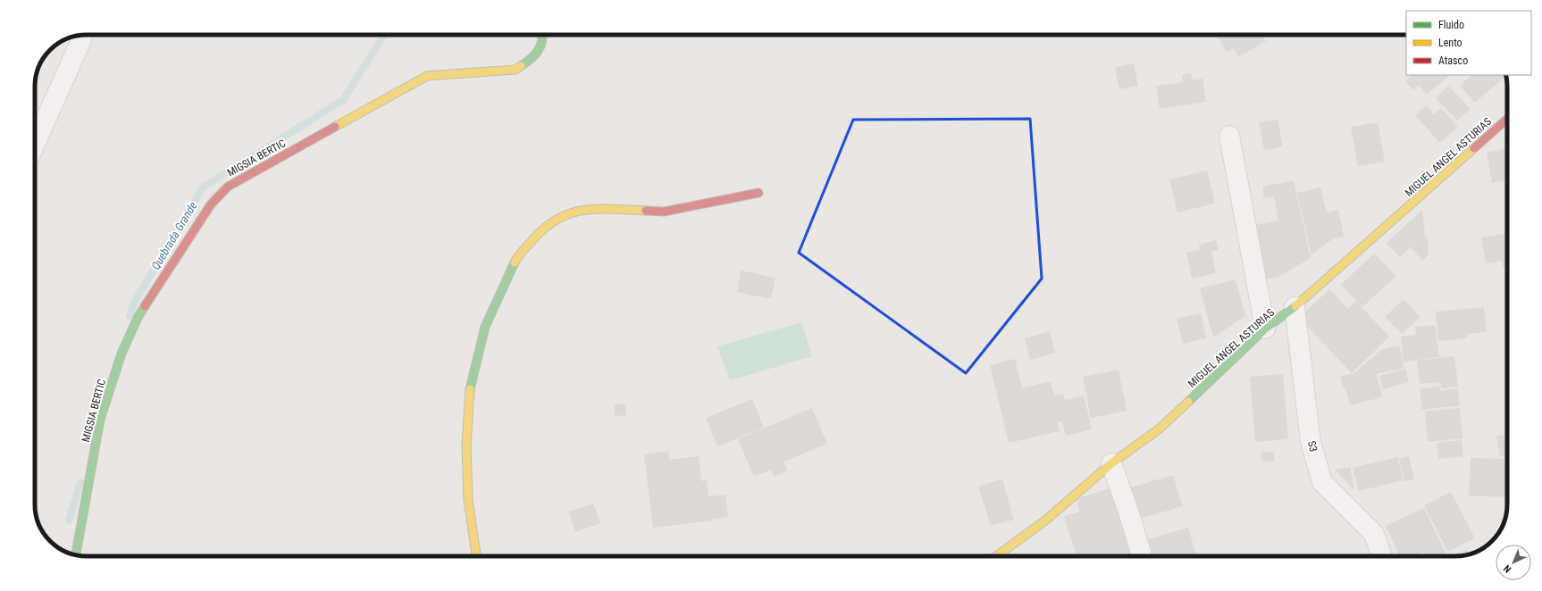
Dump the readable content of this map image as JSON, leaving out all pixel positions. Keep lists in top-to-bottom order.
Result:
{
  "streets": {
    "street": ["MIGUEL ANGEL ASTURIAS", "MIGSIA BERTIC", "S3"]
  },
  "crossings": [
    ["MIGUEL ANGEL ASTURIAS", "S3"]
  ],
  "water": ["Quebrada Grande"],
  "legend": ["Fluido", "Lento", "Atasco"],
  "north": "bottom left"
}
